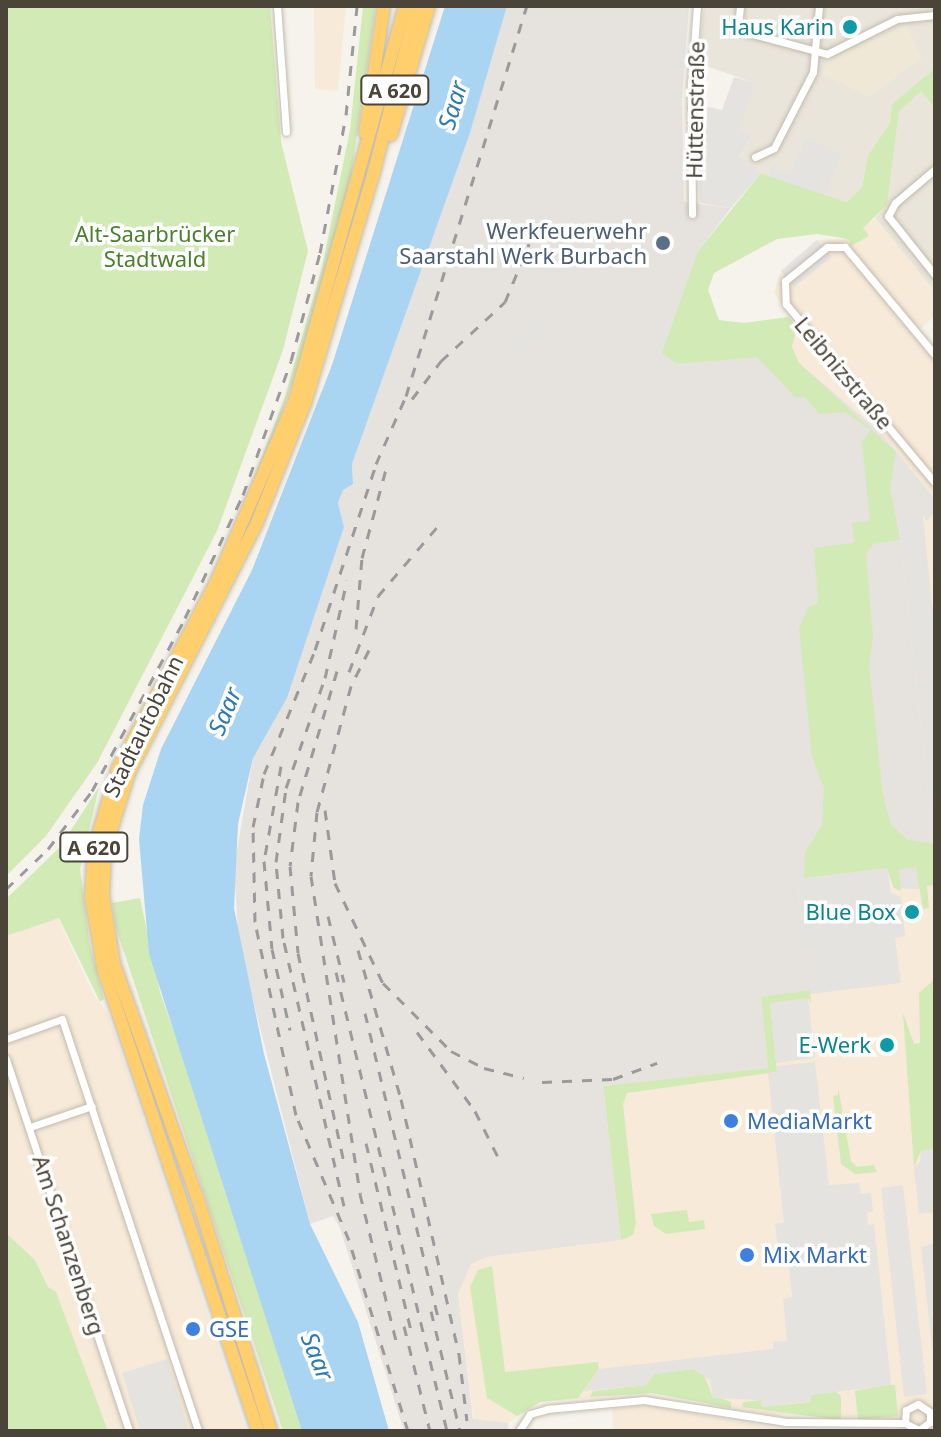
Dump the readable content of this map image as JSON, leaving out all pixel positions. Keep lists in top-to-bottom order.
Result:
{
  "streets": {
    "highway": ["A 620", "Stadtautobahn"],
    "street": ["Hüttenstraße", "Leibnizstraße", "Am Schanzenberg"]
  },
  "crossings": [
    ["A 620", "Stadtautobahn"]
  ],
  "water": ["Saar"],
  "parks": ["Alt-Saarbrücker Stadtwald"],
  "places": [
    "Haus Karin",
    "Werkfeuerwehr Saarstahl Werk Burbach",
    "Blue Box",
    "E-Werk",
    "MediaMarkt",
    "Mix Markt",
    "GSE"
  ]
}
